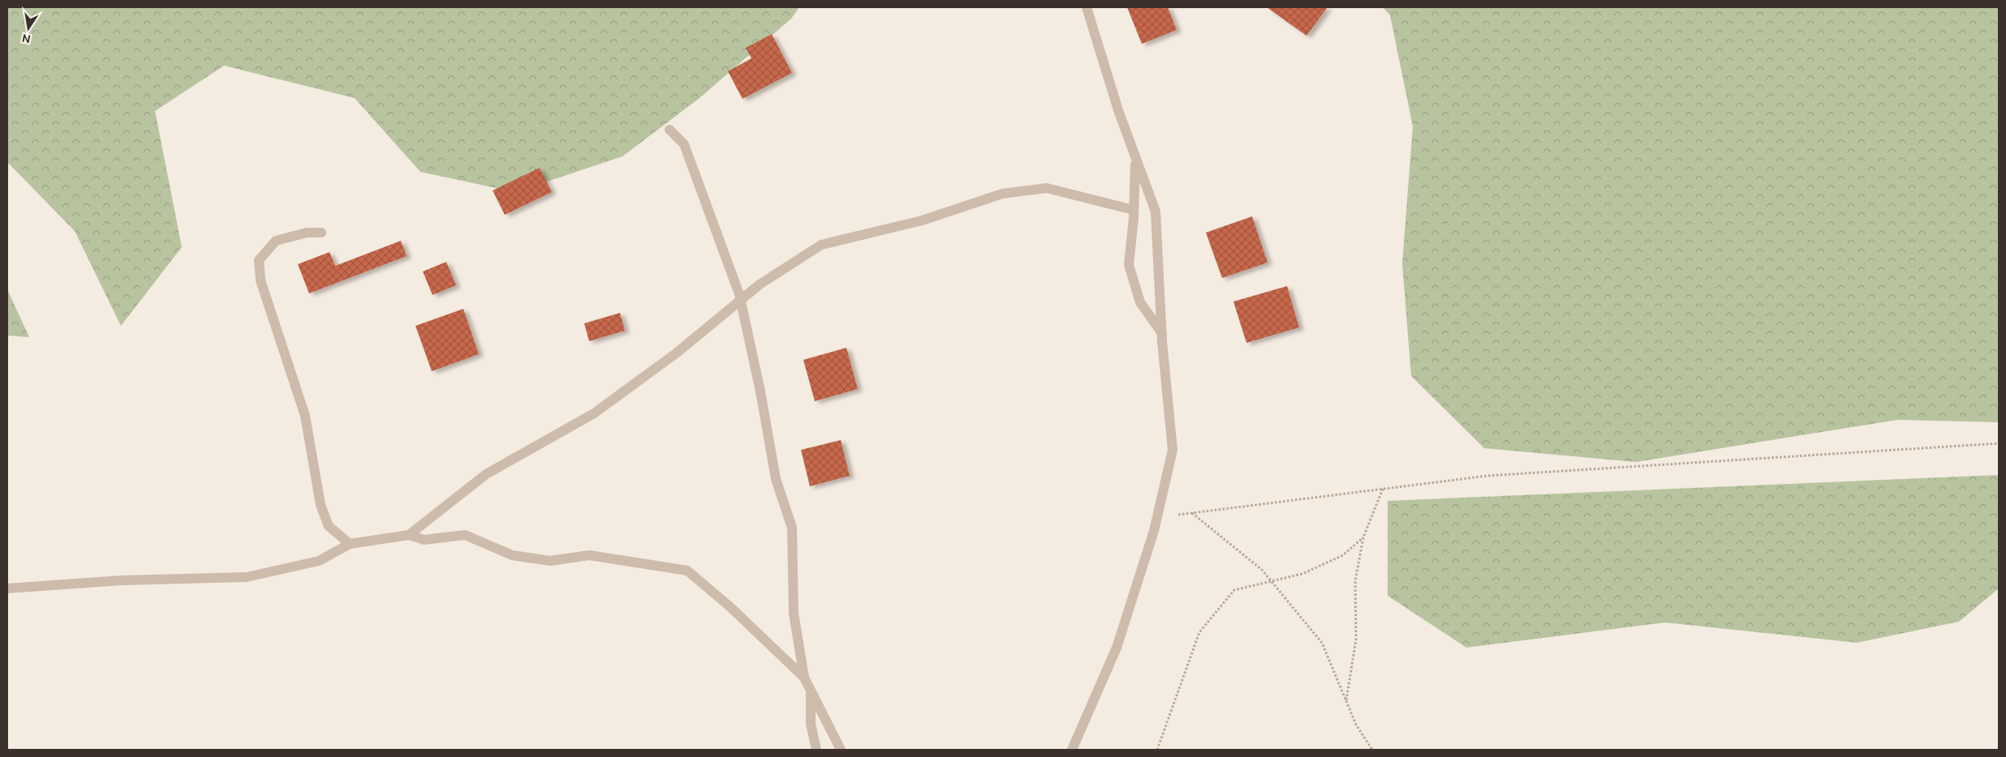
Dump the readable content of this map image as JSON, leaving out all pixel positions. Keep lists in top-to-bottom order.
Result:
{
  "north": "bottom"
}
